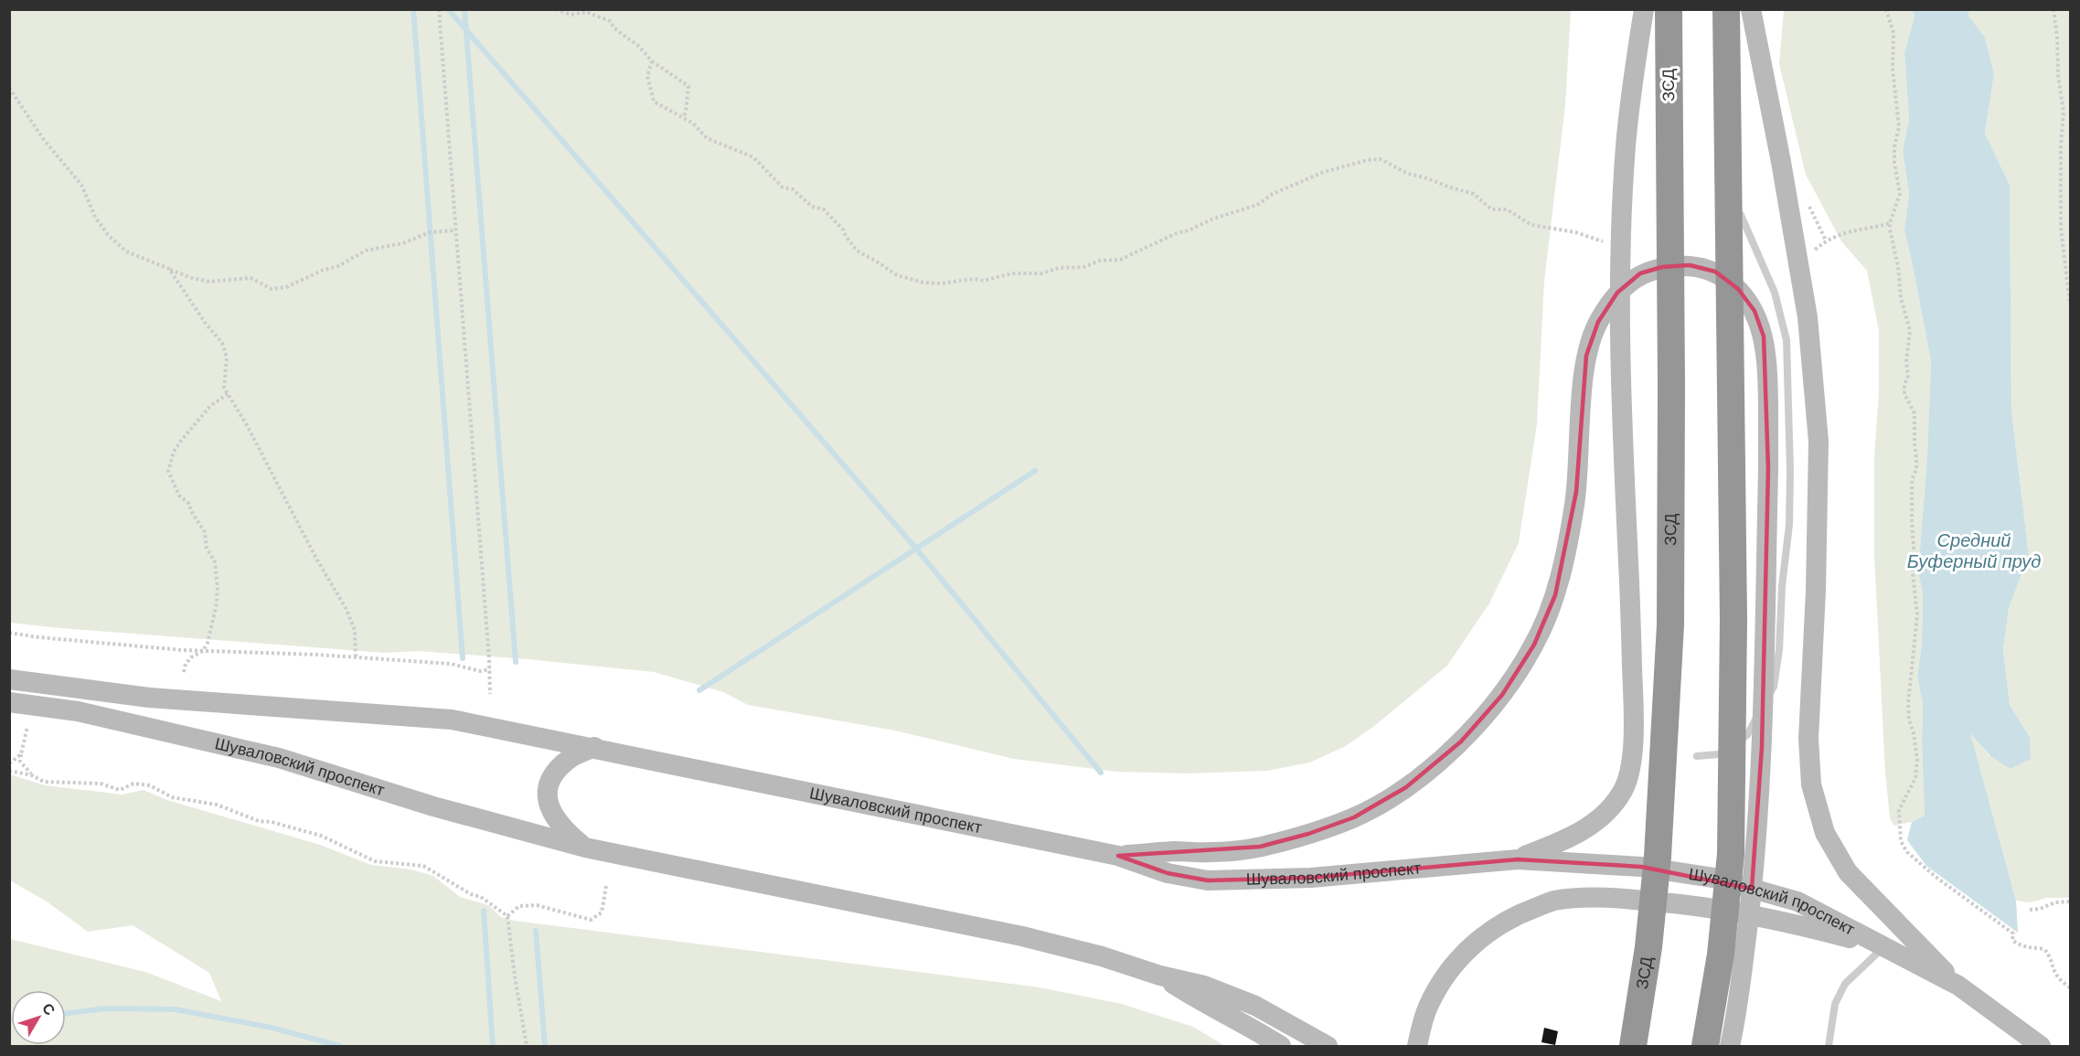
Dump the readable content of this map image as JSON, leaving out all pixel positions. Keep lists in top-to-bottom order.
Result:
{
  "streets": {
    "highway": ["ЗСД"],
    "main road": ["Шуваловский проспект"]
  },
  "water": ["Средний Буферный пруд"],
  "north": "top right"
}
